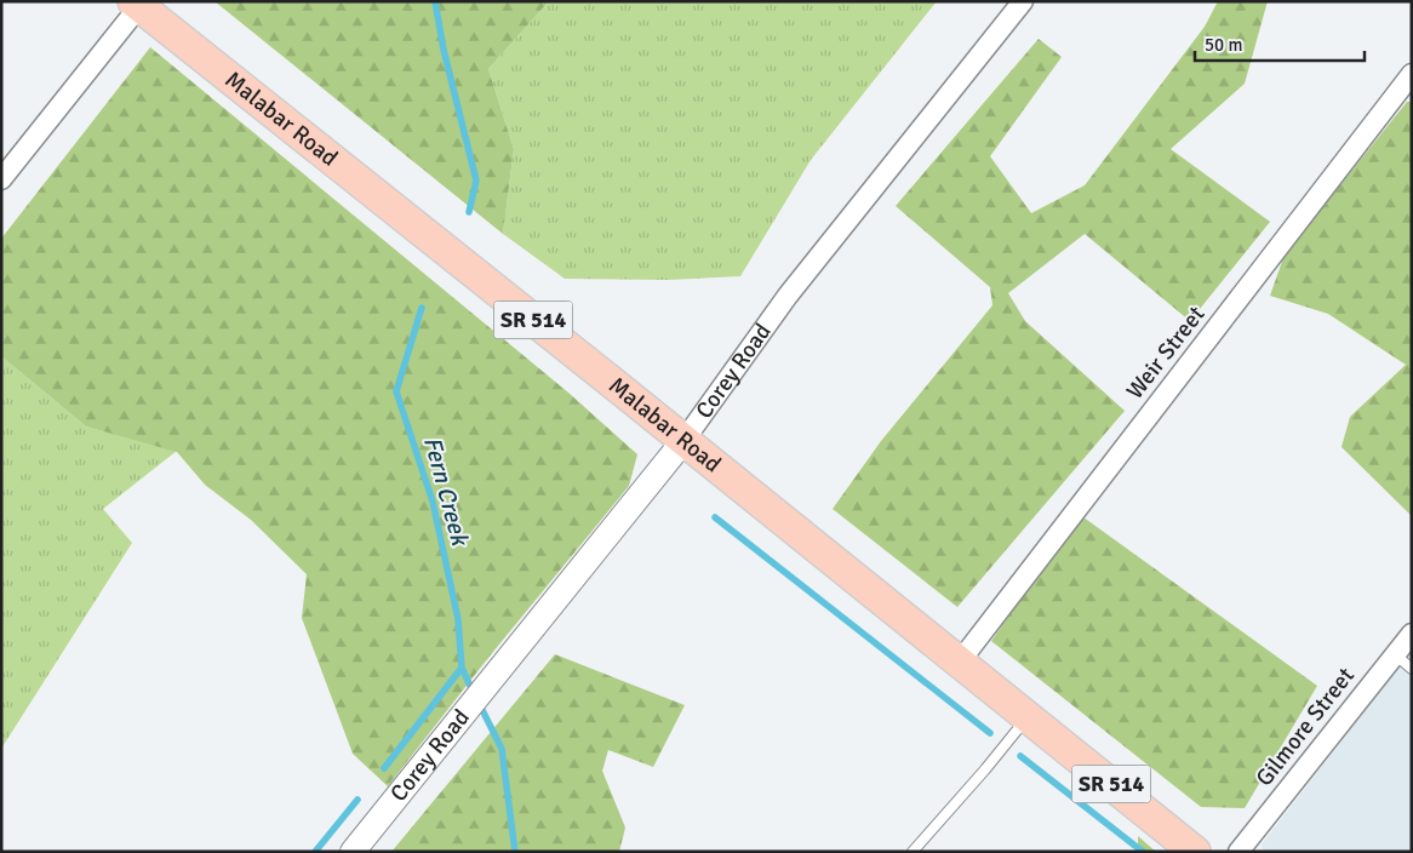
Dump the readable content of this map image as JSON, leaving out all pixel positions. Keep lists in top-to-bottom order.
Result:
{
  "streets": {
    "main road": ["Malabar Road", "SR 514"],
    "street": ["Weir Street", "Corey Road", "Gilmore Street"]
  },
  "crossings": [
    ["Malabar Road", "Weir Street"],
    ["Malabar Road", "Corey Road"]
  ],
  "water": ["Fern Creek"],
  "scale_bar": "50 m"
}
